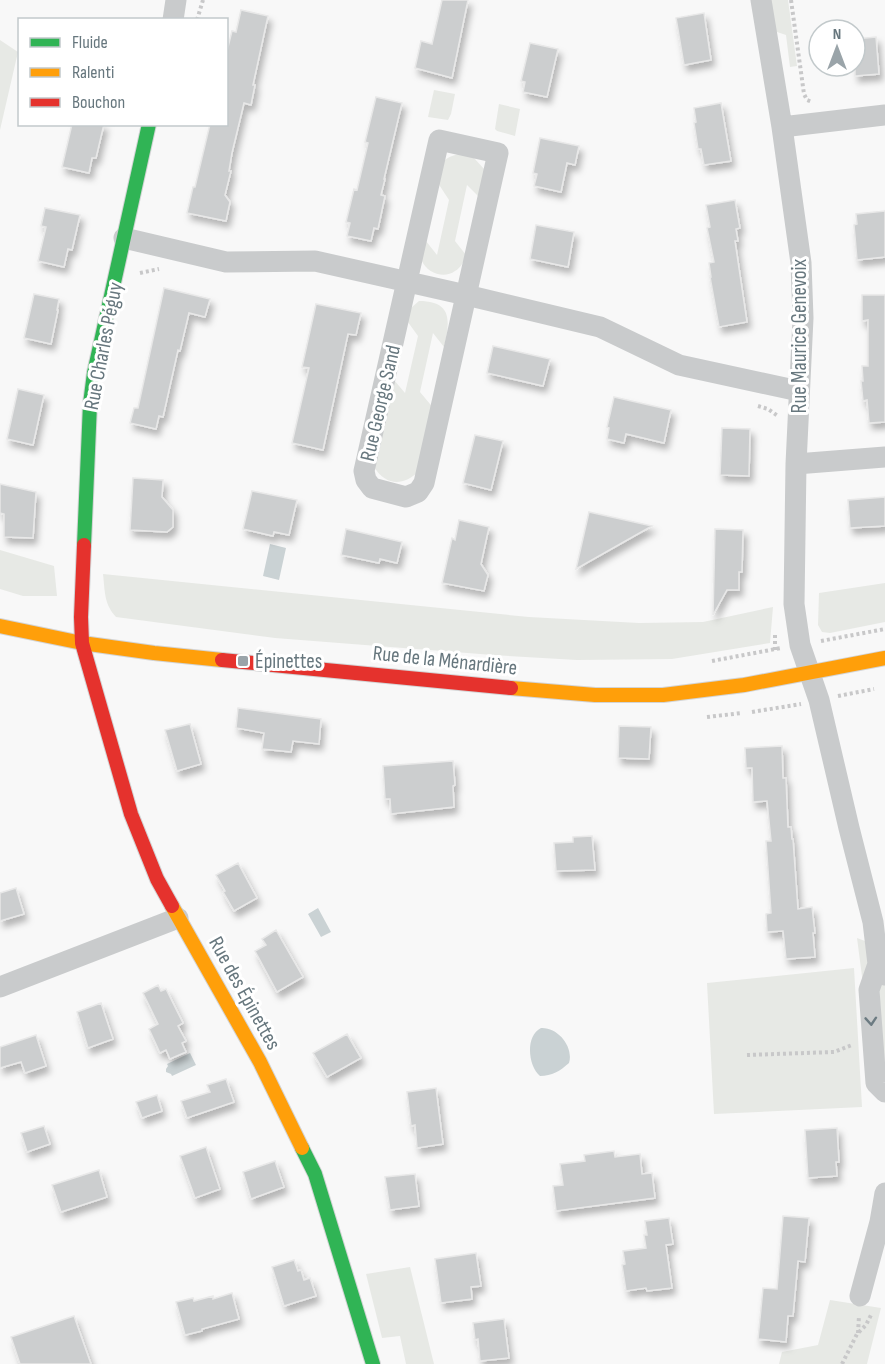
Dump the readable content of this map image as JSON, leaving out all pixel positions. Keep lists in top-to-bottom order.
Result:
{
  "streets": {
    "street": [
      "Rue Maurice Genevoix",
      "Rue Charles Péguy",
      "Rue George Sand",
      "Rue de la Ménardière",
      "Rue des Épinettes"
    ]
  },
  "crossings": [
    ["Rue Maurice Genevoix", "Rue de la Ménardière"],
    ["Rue Charles Péguy", "Rue de la Ménardière"],
    ["Rue Charles Péguy", "Rue des Épinettes"],
    ["Rue de la Ménardière", "Rue des Épinettes"]
  ],
  "places": {
    "transit": ["Épinettes"]
  },
  "legend": ["Fluide", "Ralenti", "Bouchon"],
  "north": "top"
}
